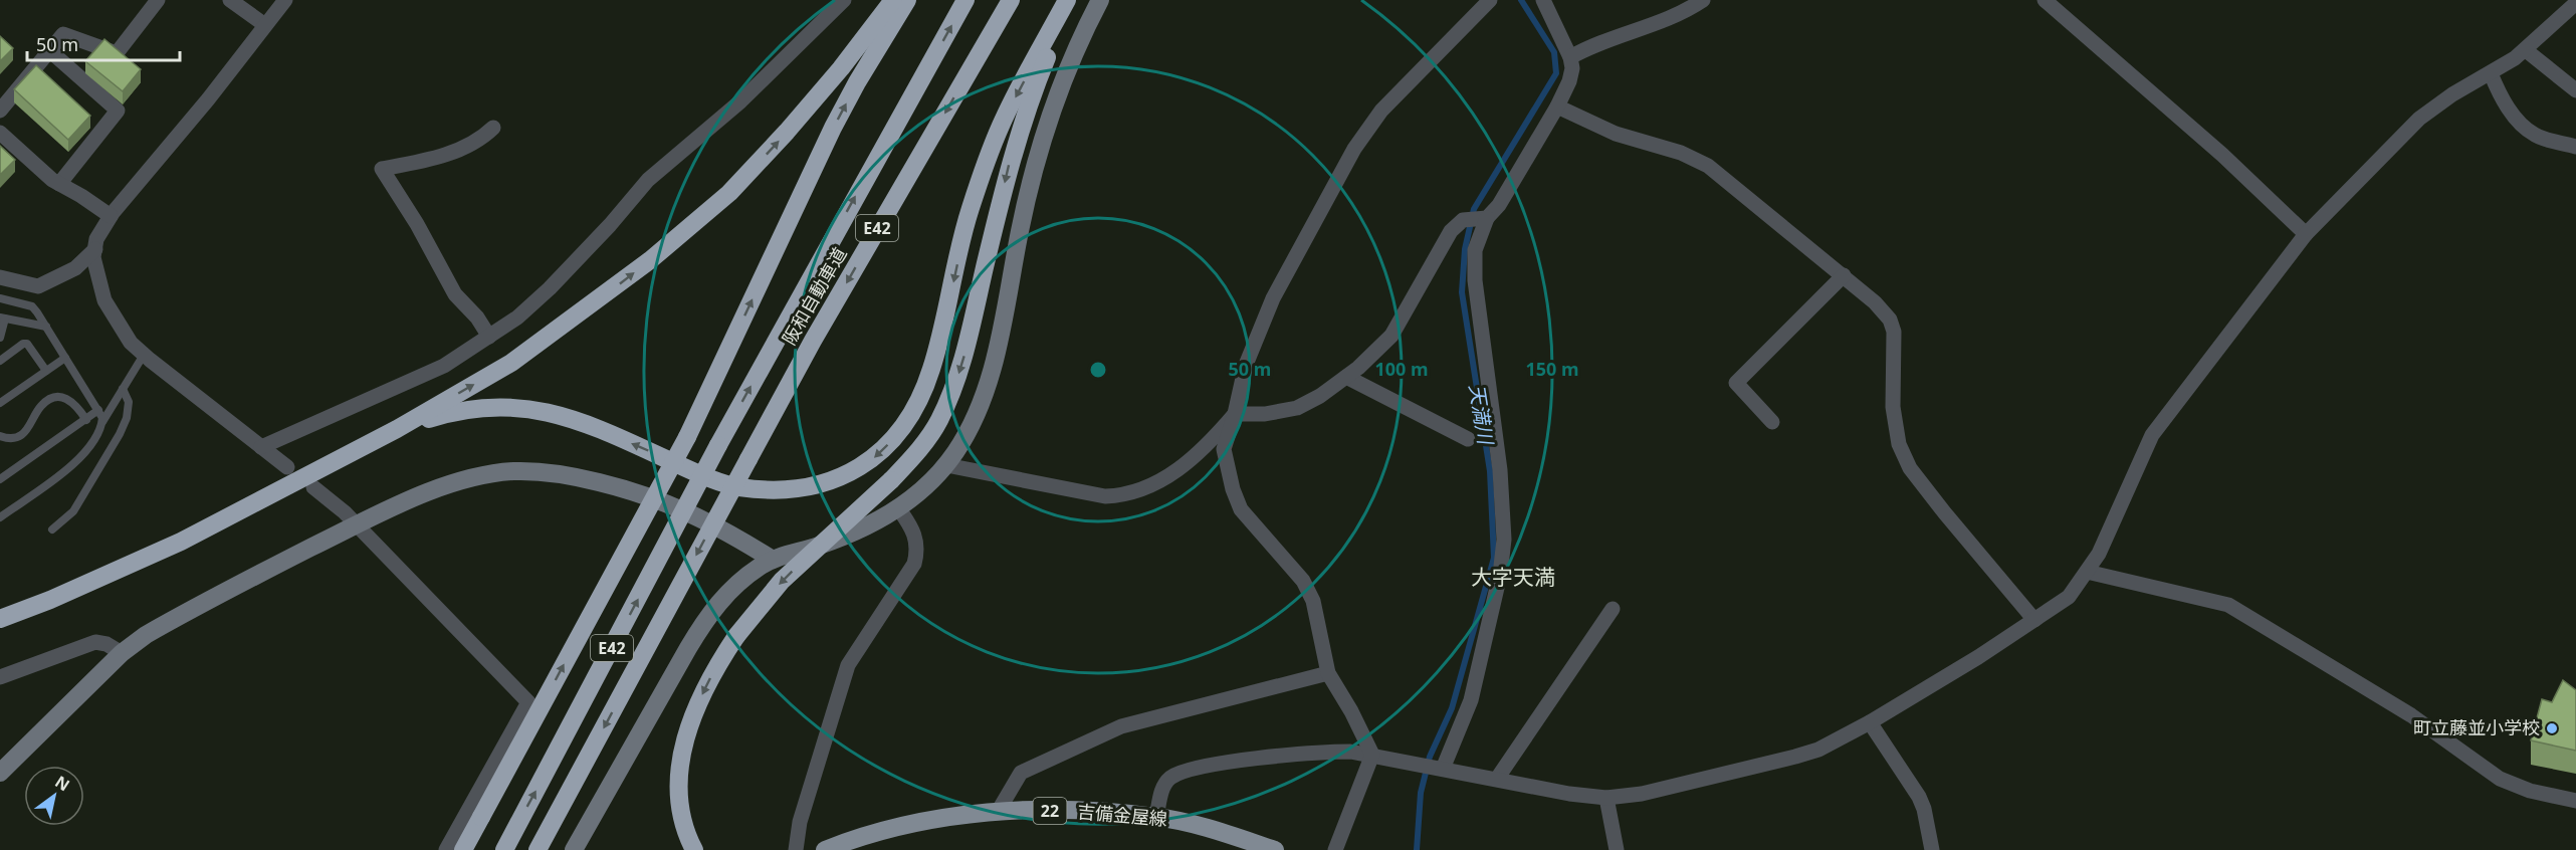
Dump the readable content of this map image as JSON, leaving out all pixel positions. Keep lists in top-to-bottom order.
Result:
{
  "streets": {
    "highway": ["E42", "阪和自動車道"],
    "main road": ["22", "吉備金屋線"]
  },
  "districts": ["大字天満"],
  "water": ["天満川"],
  "places": ["町立藤並小学校"],
  "scale_bar": "50 m",
  "north": "top right",
  "rings": ["50 m", "100 m", "150 m"]
}
